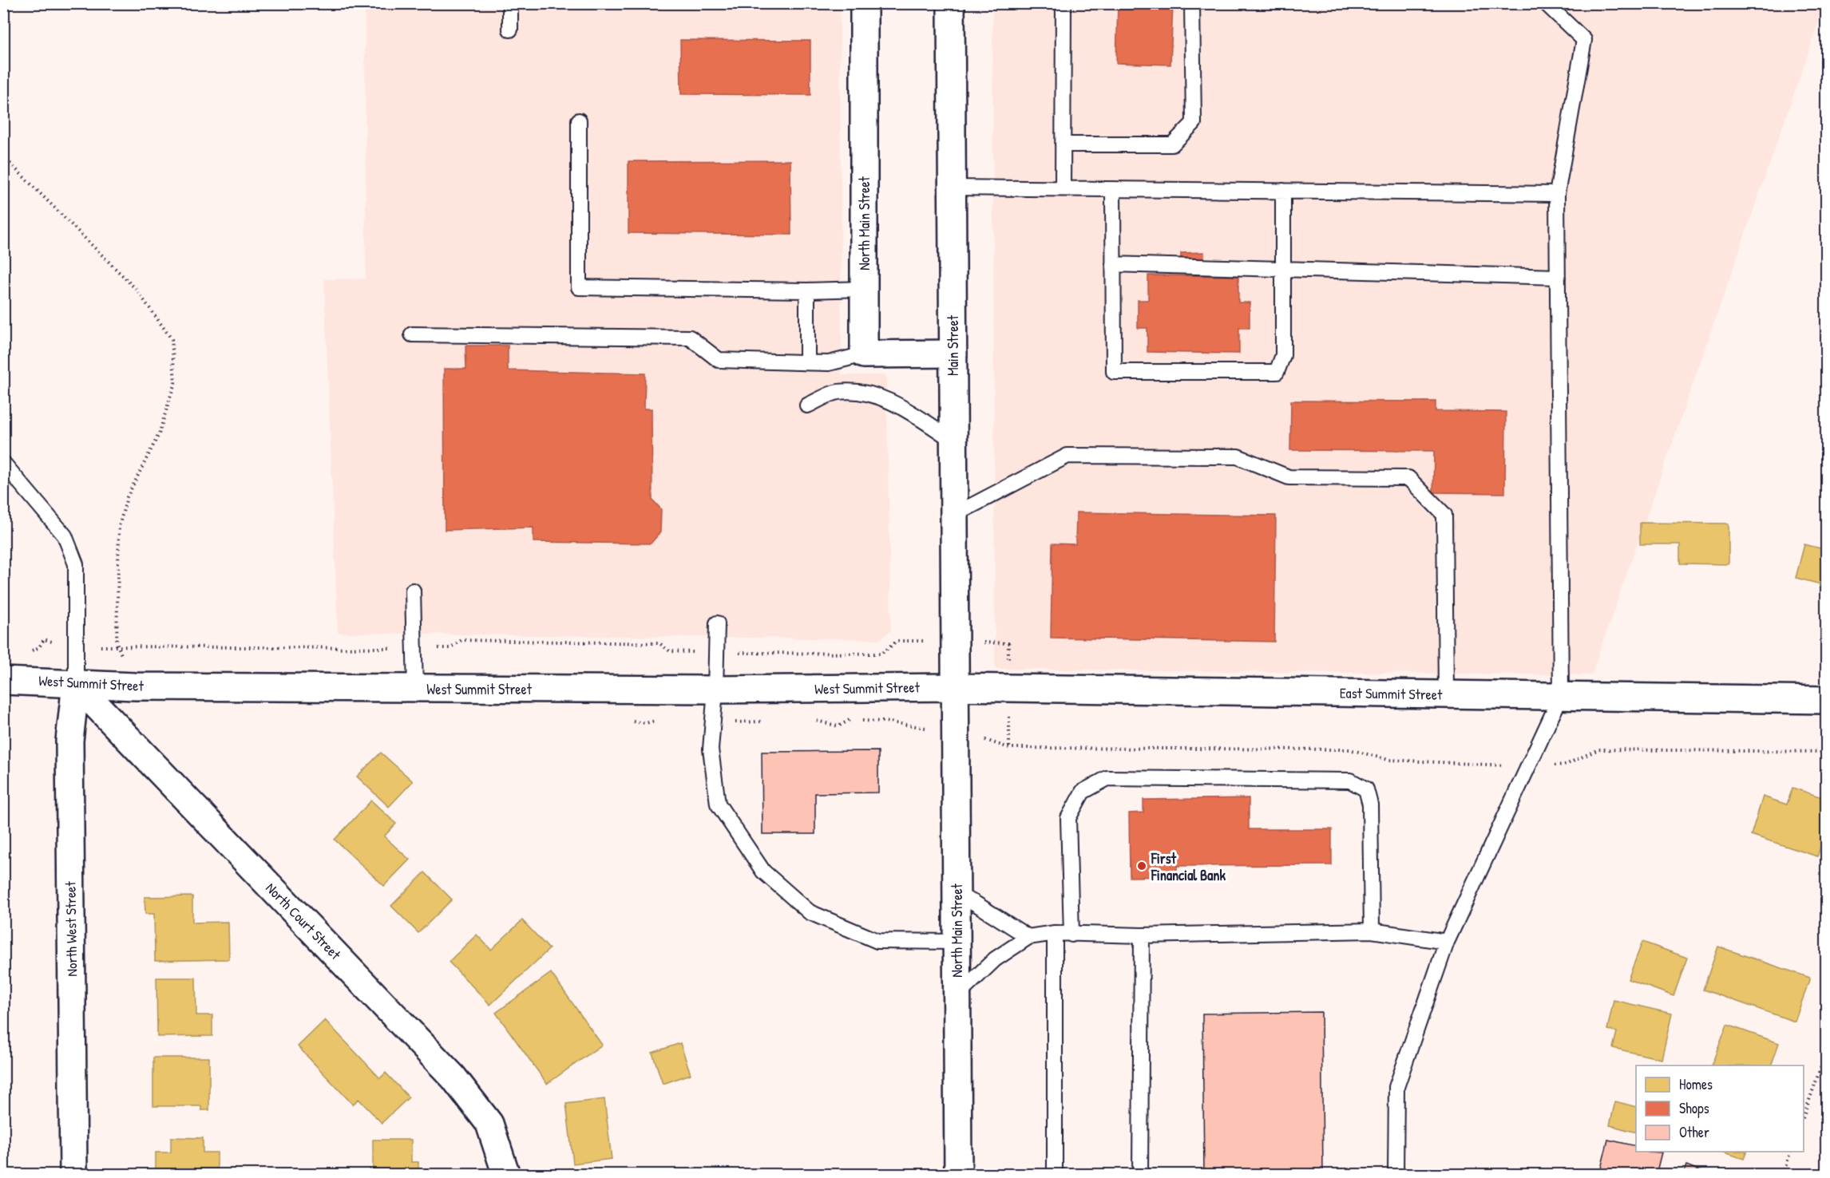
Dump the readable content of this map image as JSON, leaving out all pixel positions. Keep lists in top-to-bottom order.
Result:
{
  "streets": {
    "street": [
      "North Main Street",
      "Main Street",
      "West Summit Street",
      "East Summit Street",
      "North Court Street",
      "North West Street"
    ]
  },
  "crossings": [
    ["North Main Street", "Main Street"],
    ["North Main Street", "West Summit Street"],
    ["North Main Street", "East Summit Street"],
    ["Main Street", "West Summit Street"],
    ["Main Street", "East Summit Street"],
    ["West Summit Street", "East Summit Street"],
    ["West Summit Street", "North Court Street"],
    ["West Summit Street", "North West Street"],
    ["North Court Street", "North West Street"]
  ],
  "places": ["First Financial Bank"],
  "legend": ["Homes", "Shops", "Other"]
}
